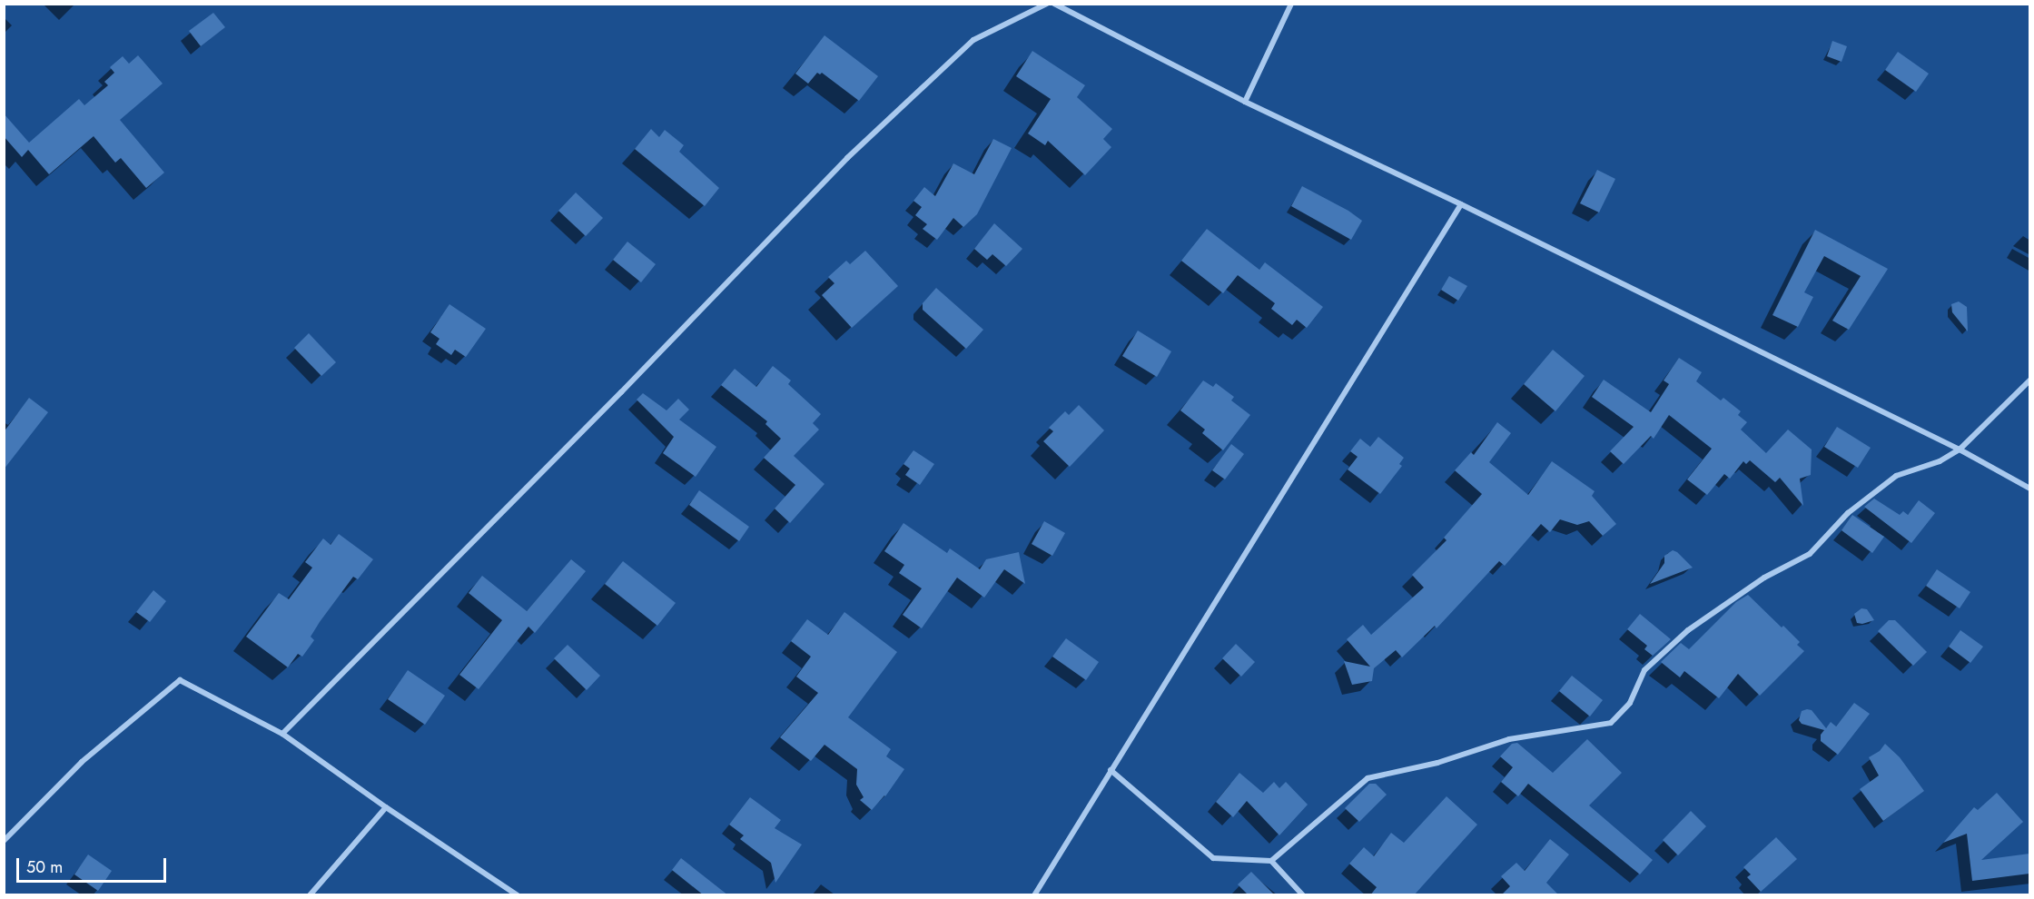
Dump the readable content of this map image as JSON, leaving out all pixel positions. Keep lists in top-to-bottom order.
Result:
{
  "scale_bar": "50 m"
}
